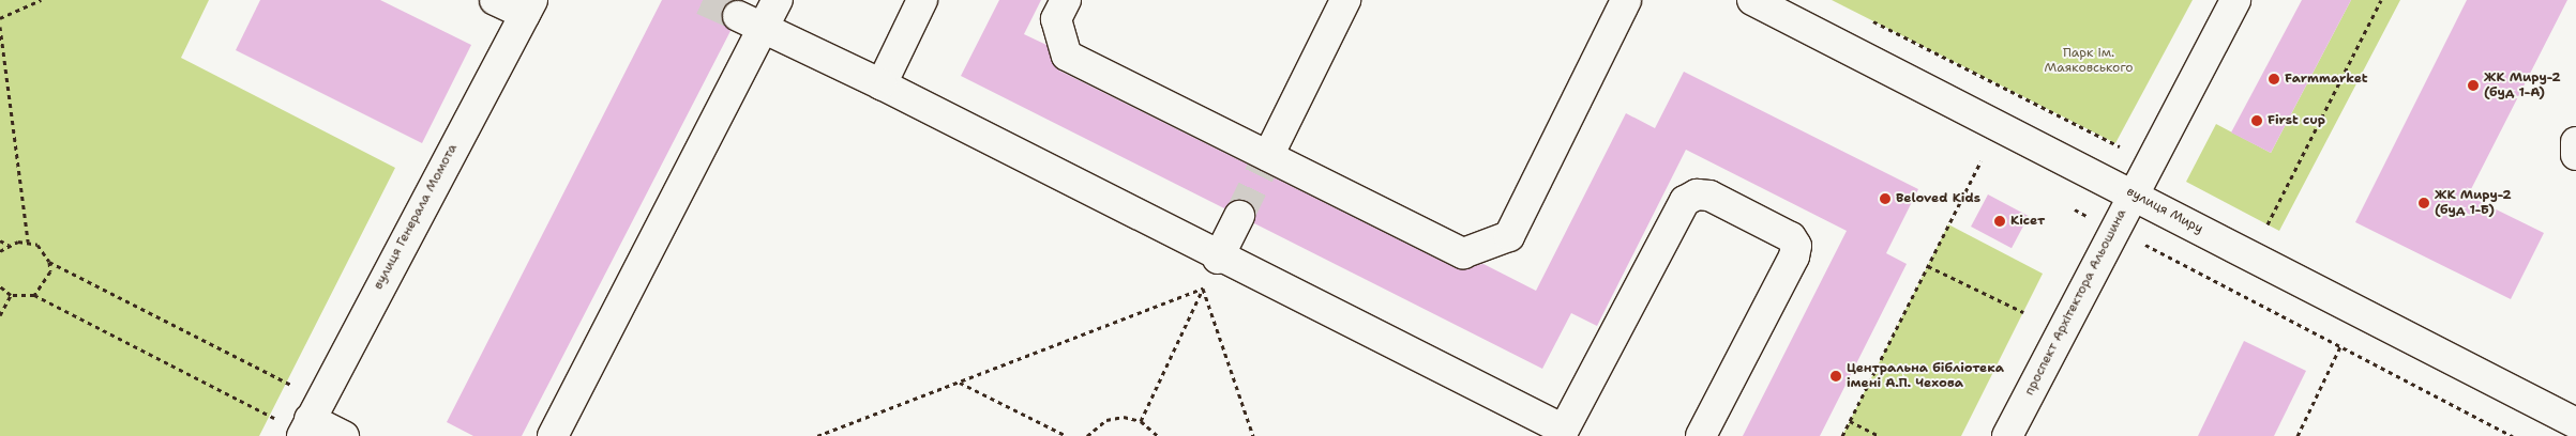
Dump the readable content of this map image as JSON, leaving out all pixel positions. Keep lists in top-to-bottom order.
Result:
{
  "streets": {
    "street": ["вулиця Миру", "вулиця Генерала Момота", "проспект Архітектора Альошина"]
  },
  "crossings": [
    ["вулиця Миру", "проспект Архітектора Альошина"]
  ],
  "parks": ["Парк ім. Маяковського"],
  "places": [
    "Farmmarket",
    "ЖК Миру-2 (буд 1-А)",
    "First cup",
    "Beloved Kids",
    "ЖК Миру-2 (буд 1-Б)",
    "Кісет",
    "Центральна бібліотека імені А.П. Чехова"
  ]
}
